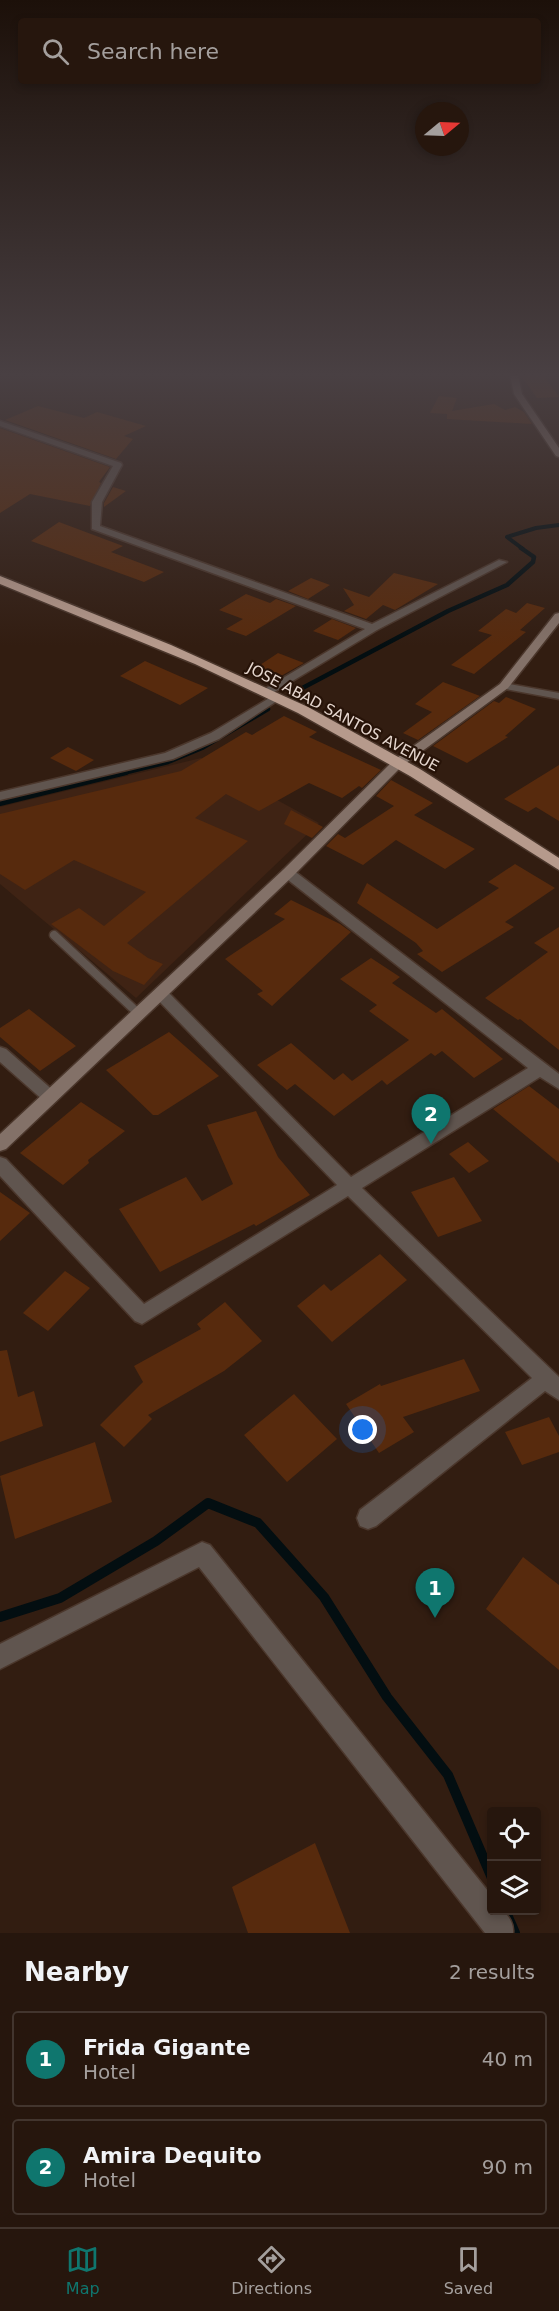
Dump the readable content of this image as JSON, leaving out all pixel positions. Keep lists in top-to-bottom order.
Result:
{
  "streets": {
    "highway": ["JOSE ABAD SANTOS AVENUE"]
  },
  "north": "right",
  "page": {
    "search": "Search here",
    "pins": ["2", "1"],
    "heading": ["Nearby", "2 results"],
    "list": [
      {
        "mark": "1",
        "name": "Frida Gigante",
        "note": "Hotel",
        "value": "40 m"
      },
      {
        "mark": "2",
        "name": "Amira Dequito",
        "note": "Hotel",
        "value": "90 m"
      }
    ],
    "nav": ["Map", "Directions", "Saved"]
  }
}
